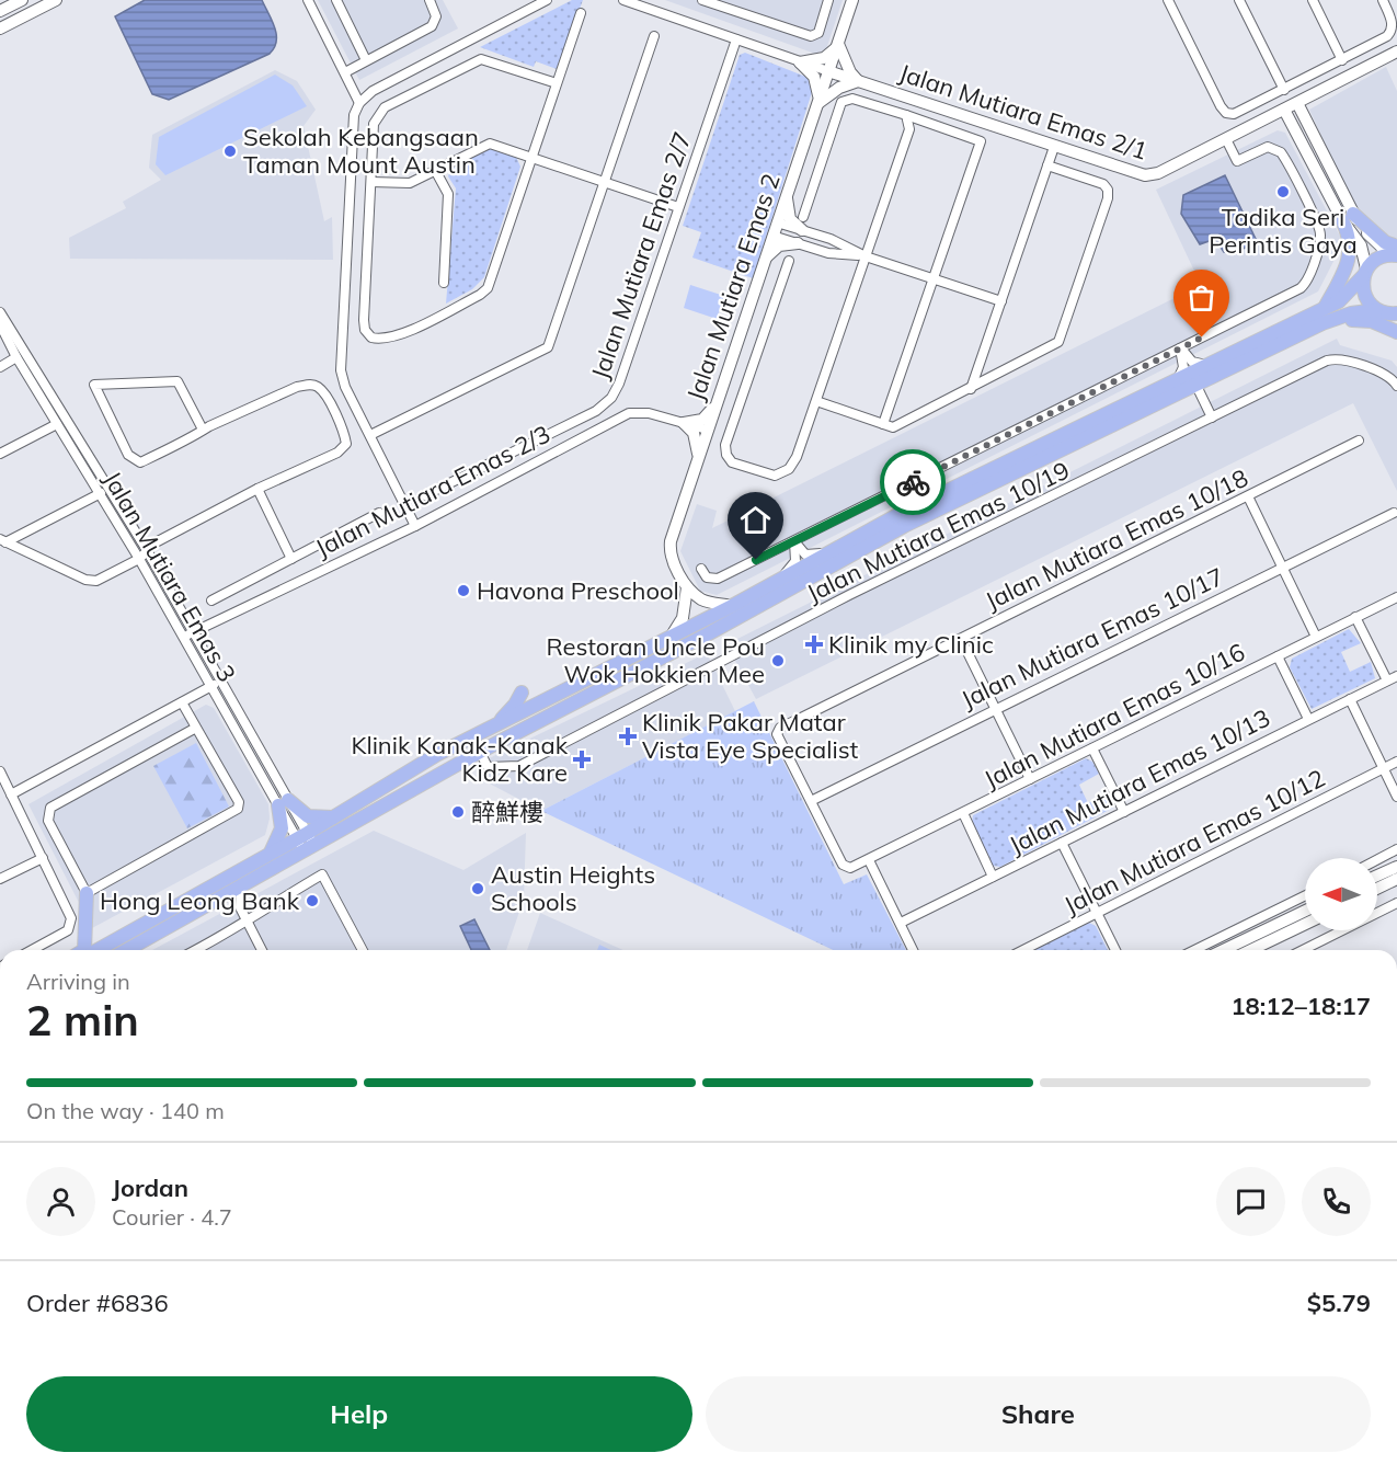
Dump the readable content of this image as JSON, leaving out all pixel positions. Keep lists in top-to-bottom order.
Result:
{
  "streets": {
    "street": [
      "Jalan Mutiara Emas 2/1",
      "Jalan Mutiara Emas 2/7",
      "Jalan Mutiara Emas 2",
      "Jalan Mutiara Emas 2/3",
      "Jalan Mutiara Emas 10/19",
      "Jalan Mutiara Emas 10/18",
      "Jalan Mutiara Emas 3",
      "Jalan Mutiara Emas 10/17",
      "Jalan Mutiara Emas 10/16",
      "Jalan Mutiara Emas 10/13",
      "Jalan Mutiara Emas 10/12"
    ]
  },
  "crossings": [
    ["Jalan Mutiara Emas 2/1", "Jalan Mutiara Emas 2/7"],
    ["Jalan Mutiara Emas 2/1", "Jalan Mutiara Emas 2"],
    ["Jalan Mutiara Emas 2", "Jalan Mutiara Emas 2/3"],
    ["Jalan Mutiara Emas 2/3", "Jalan Mutiara Emas 3"],
    ["Jalan Mutiara Emas 10/18", "Jalan Mutiara Emas 10/17"],
    ["Jalan Mutiara Emas 10/18", "Jalan Mutiara Emas 10/16"],
    ["Jalan Mutiara Emas 10/17", "Jalan Mutiara Emas 10/16"]
  ],
  "places": {
    "other": [
      "Sekolah Kebangsaan Taman Mount Austin",
      "Tadika Seri Perintis Gaya",
      "Havona Preschool",
      "Restoran Uncle Pou Wok Hokkien Mee",
      "醉鮮樓",
      "Austin Heights Schools",
      "Hong Leong Bank"
    ],
    "health": ["Klinik my Clinic", "Klinik Pakar Matar Vista Eye Specialist", "Klinik Kanak-Kanak Kidz Kare"]
  },
  "north": "left",
  "page": {
    "heading": ["2 min", "Arriving in", "18:12–18:17"],
    "panel": [
      "Jordan",
      "Courier · 4.7",
      "Order #6836",
      "$5.79"
    ],
    "bar": "On the way · 140 m",
    "buttons": ["Help", "Share"]
  }
}
